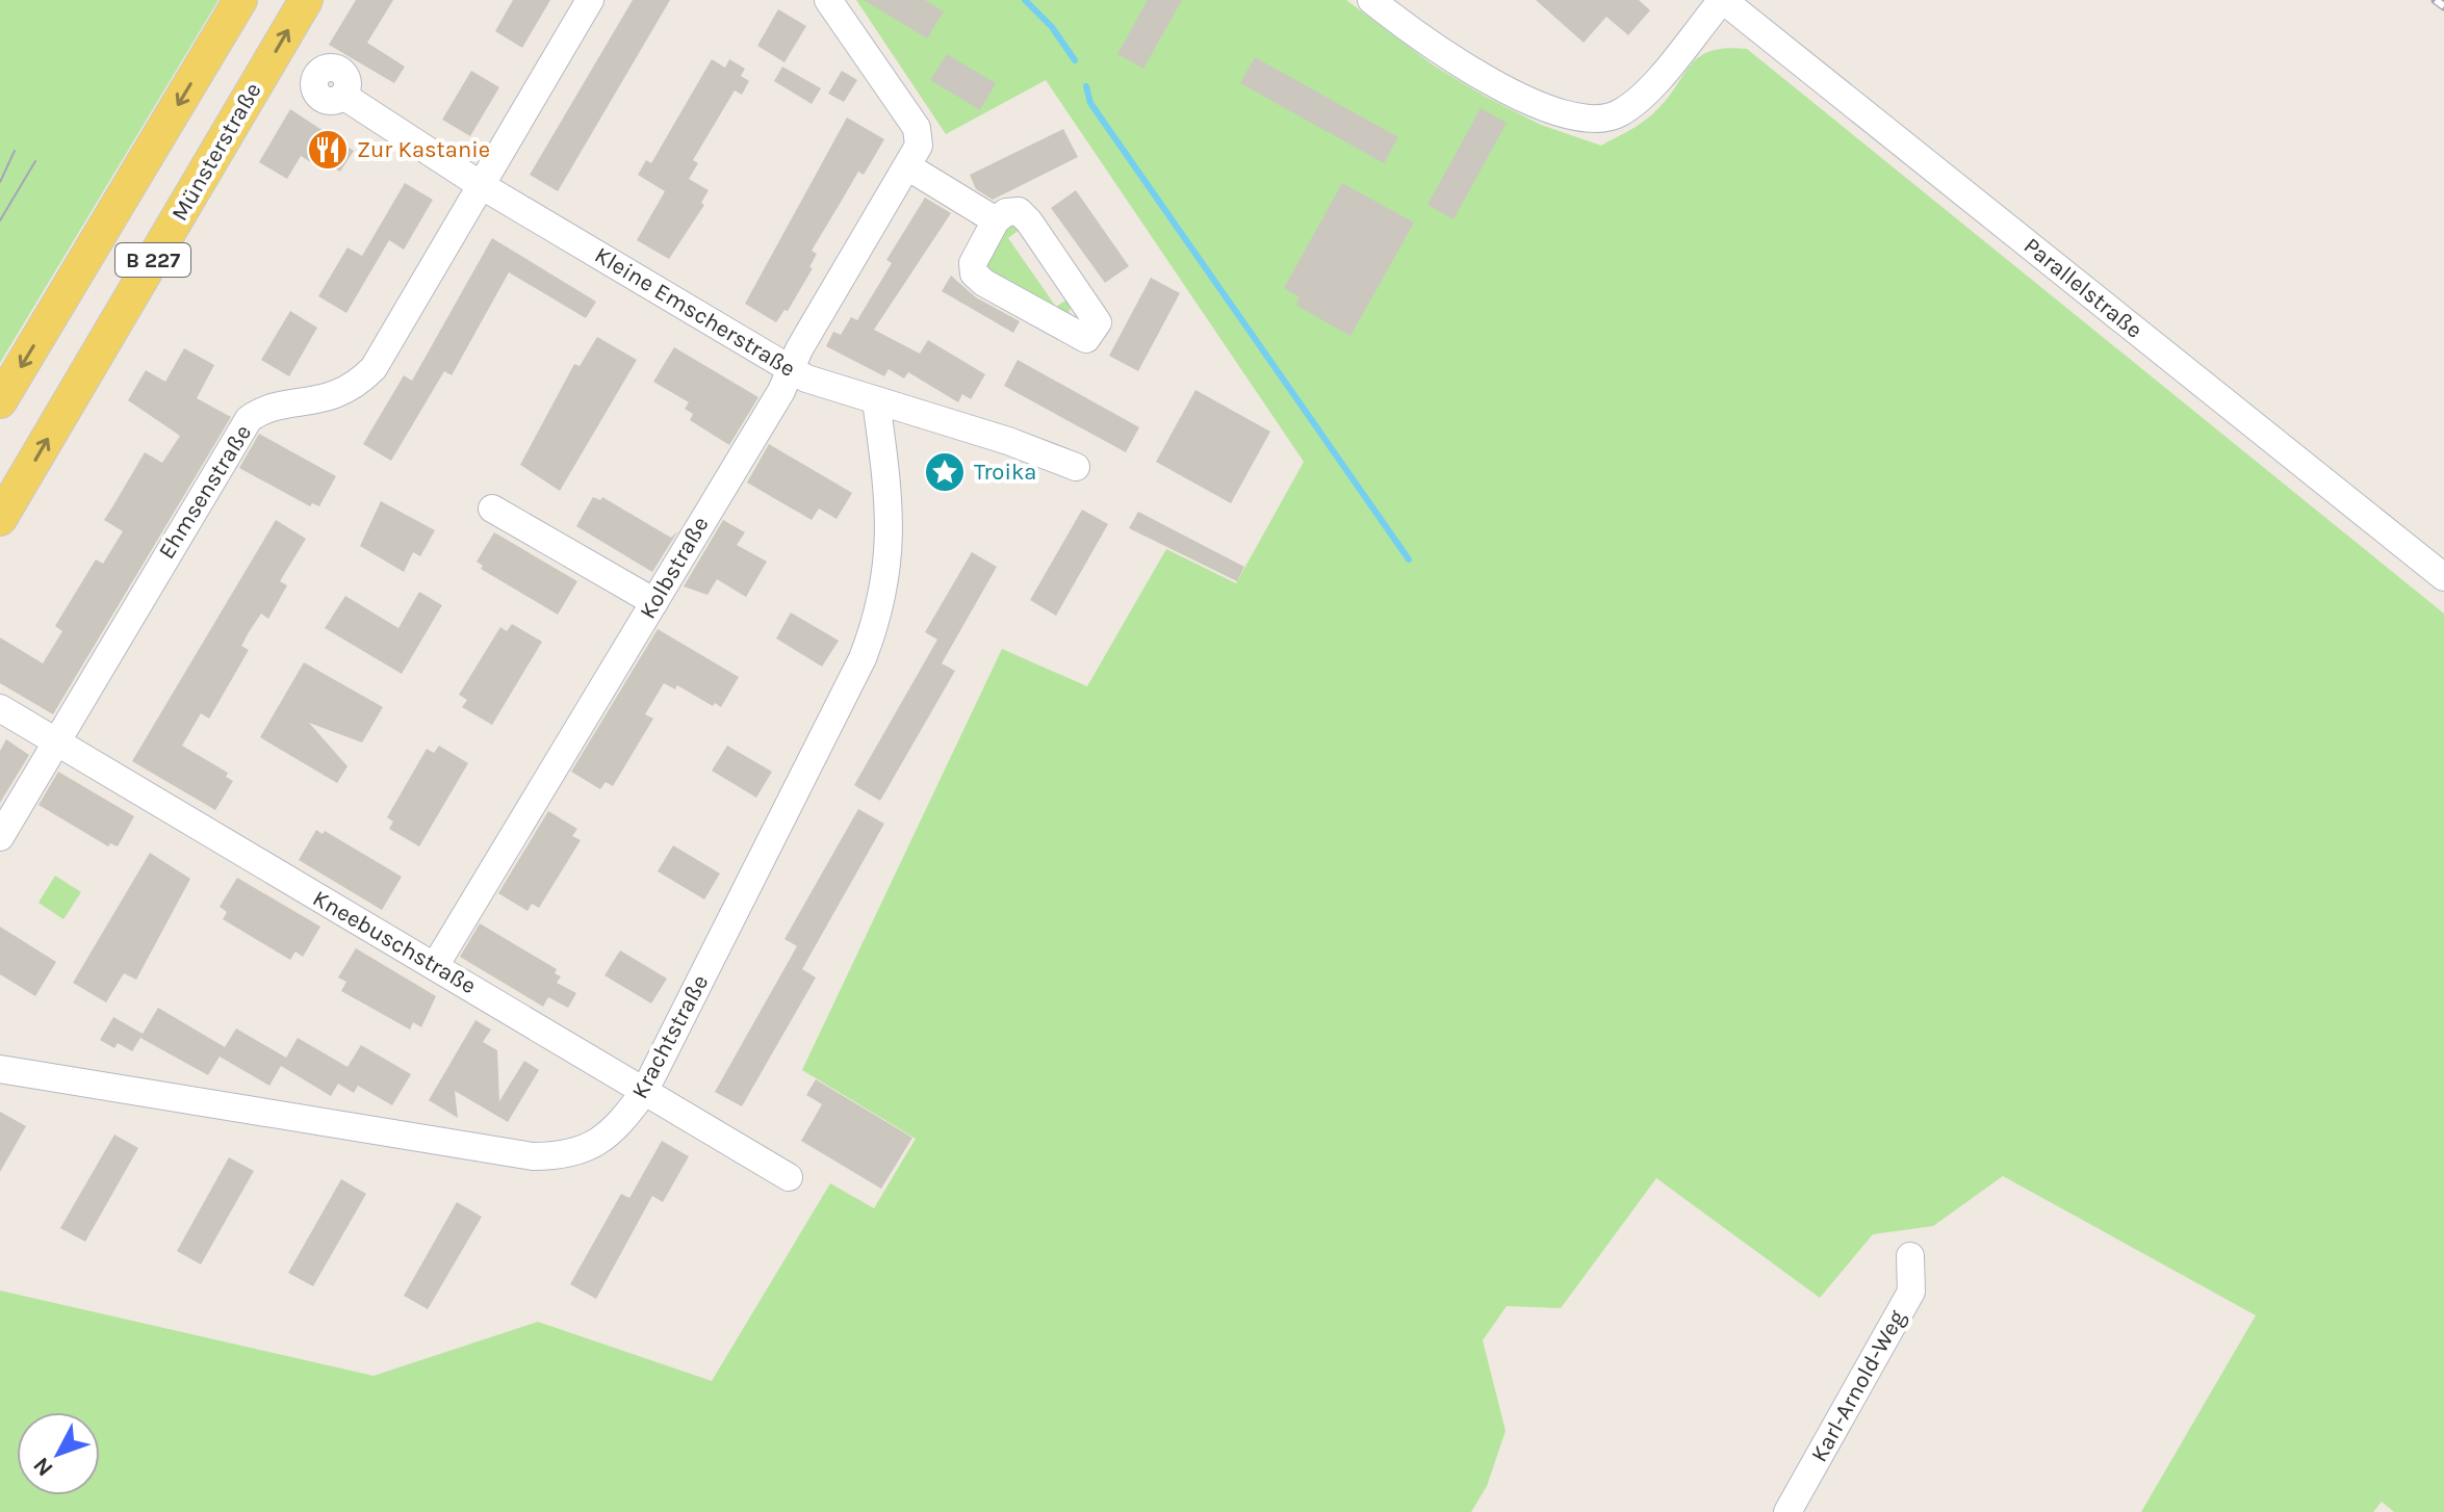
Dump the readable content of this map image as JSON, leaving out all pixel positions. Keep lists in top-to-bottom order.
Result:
{
  "streets": {
    "main road": ["Münsterstraße", "B 227"],
    "street": [
      "Parallelstraße",
      "Kleine Emscherstraße",
      "Ehmsenstraße",
      "Kolbstraße",
      "Kneebuschstraße",
      "Krachtstraße",
      "Karl-Arnold-Weg"
    ]
  },
  "crossings": [
    ["Kleine Emscherstraße", "Ehmsenstraße"],
    ["Kleine Emscherstraße", "Kolbstraße"],
    ["Kleine Emscherstraße", "Krachtstraße"],
    ["Ehmsenstraße", "Kneebuschstraße"],
    ["Kolbstraße", "Kneebuschstraße"],
    ["Kneebuschstraße", "Krachtstraße"]
  ],
  "places": {
    "restaurant": ["Zur Kastanie"],
    "place": ["Troika"]
  },
  "north": "bottom left"
}
